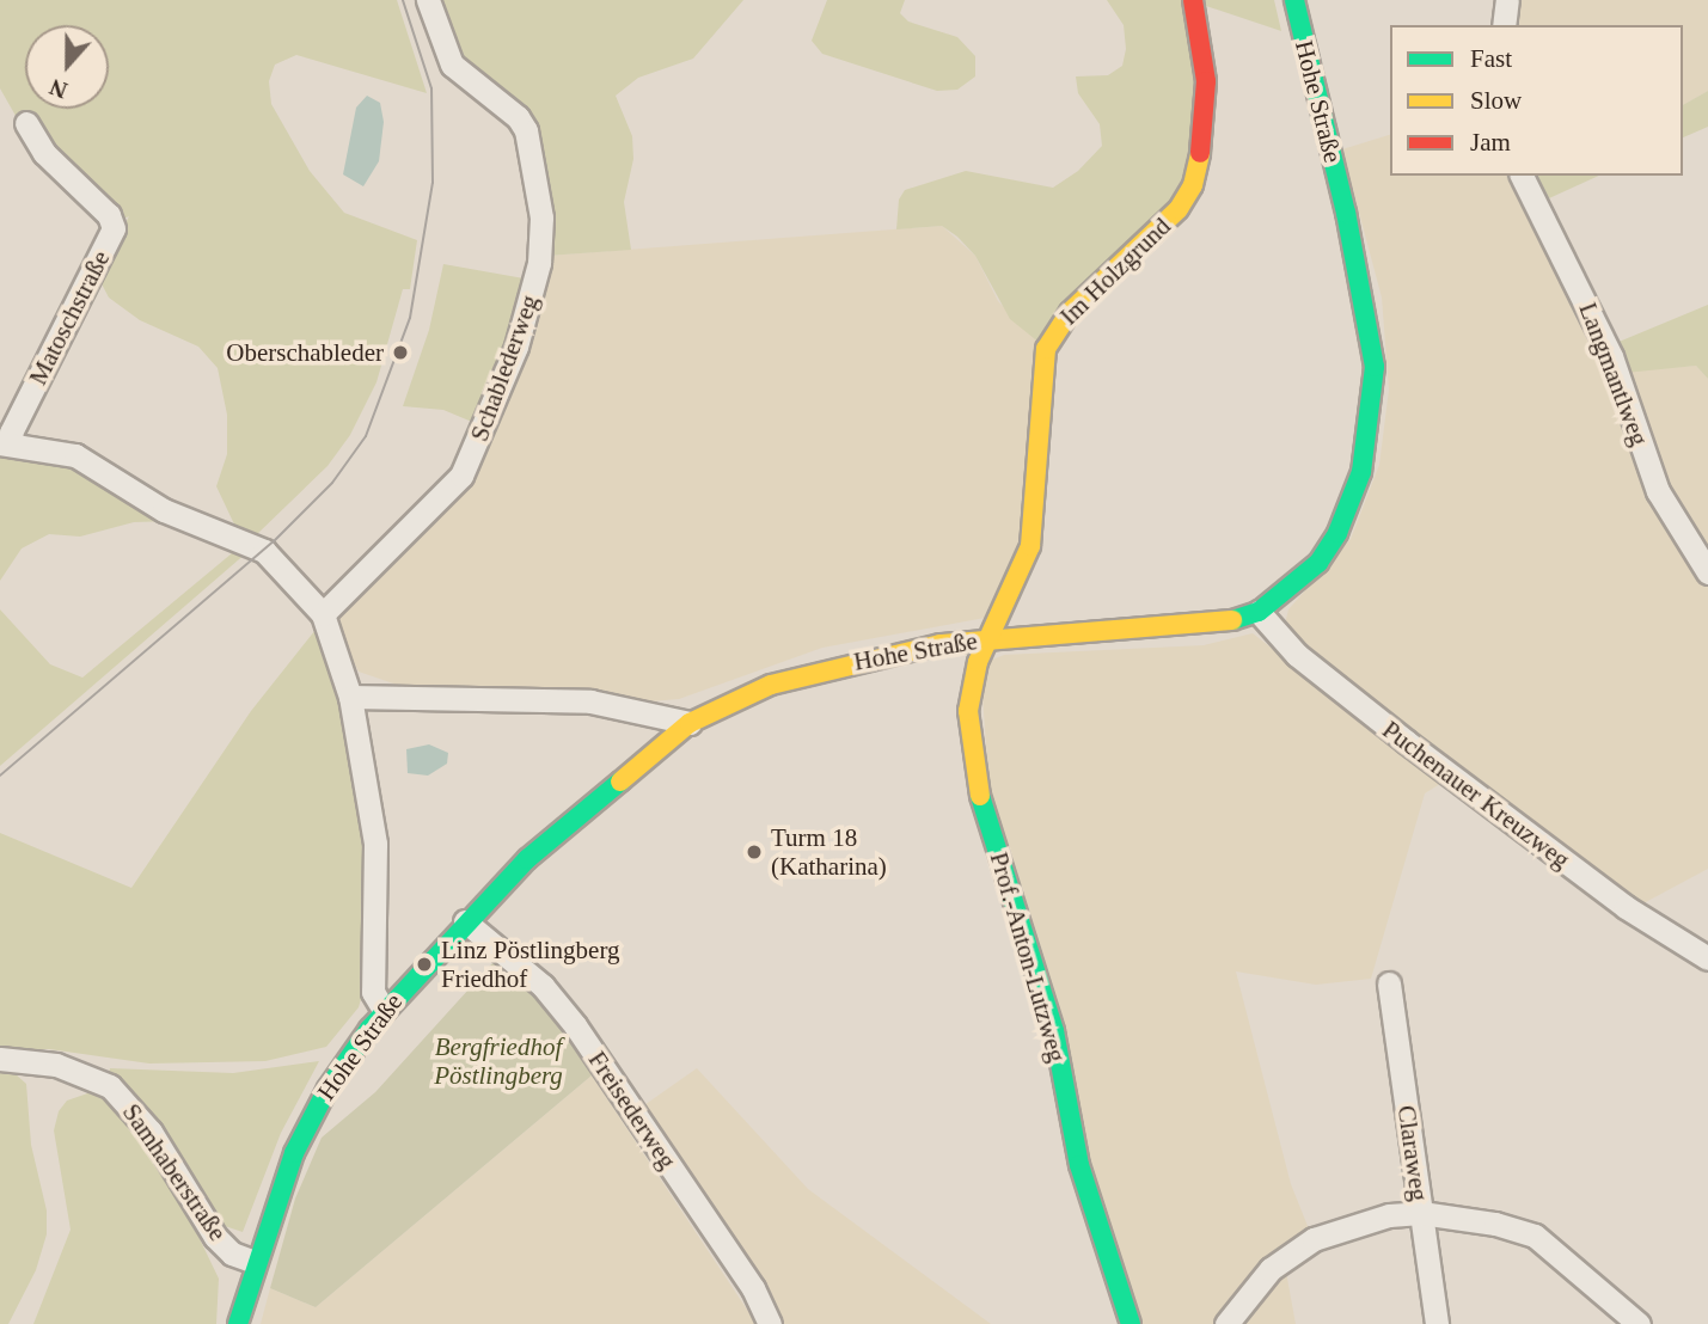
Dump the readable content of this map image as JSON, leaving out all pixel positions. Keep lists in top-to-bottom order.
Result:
{
  "streets": {
    "main road": ["Hohe Straße", "Im Holzgrund", "Prof.-Anton-Lutzweg"],
    "street": [
      "Matoschstraße",
      "Schablederweg",
      "Langmantlweg",
      "Puchenauer Kreuzweg",
      "Freisederweg",
      "Claraweg",
      "Samhaberstraße"
    ]
  },
  "crossings": [
    ["Hohe Straße", "Im Holzgrund"],
    ["Hohe Straße", "Matoschstraße"],
    ["Hohe Straße", "Puchenauer Kreuzweg"],
    ["Hohe Straße", "Prof.-Anton-Lutzweg"],
    ["Hohe Straße", "Freisederweg"],
    ["Hohe Straße", "Samhaberstraße"],
    ["Im Holzgrund", "Prof.-Anton-Lutzweg"],
    ["Matoschstraße", "Schablederweg"]
  ],
  "parks": ["Bergfriedhof Pöstlingberg"],
  "places": ["Oberschableder", "Turm 18 (Katharina)", "Linz Pöstlingberg Friedhof"],
  "legend": ["Fast", "Slow", "Jam"],
  "north": "bottom"
}
